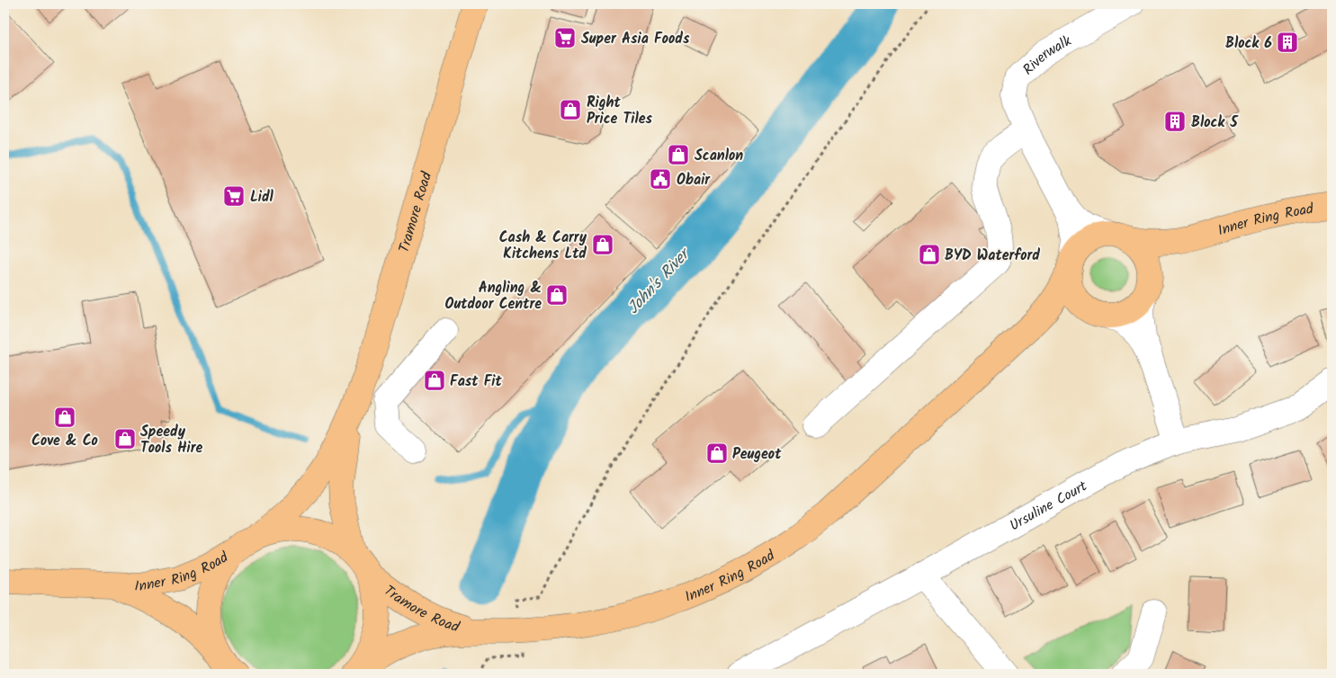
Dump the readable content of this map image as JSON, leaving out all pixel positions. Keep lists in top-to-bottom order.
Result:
{
  "streets": {
    "main road": ["Tramore Road", "Inner Ring Road"],
    "street": ["Riverwalk", "Ursuline Court"]
  },
  "crossings": [
    ["Tramore Road", "Inner Ring Road"]
  ],
  "water": ["John's River"],
  "places": {
    "supermarket": ["Super Asia Foods", "Lidl"],
    "building": ["Block 6", "Block 5"],
    "shop": [
      "Right Price Tiles",
      "Scanlon",
      "Cash & Carry Kitchens Ltd",
      "BYD Waterford",
      "Angling & Outdoor Centre",
      "Fast Fit",
      "Cove & Co",
      "Speedy Tools Hire",
      "Peugeot"
    ],
    "public building": ["Obair"]
  }
}
